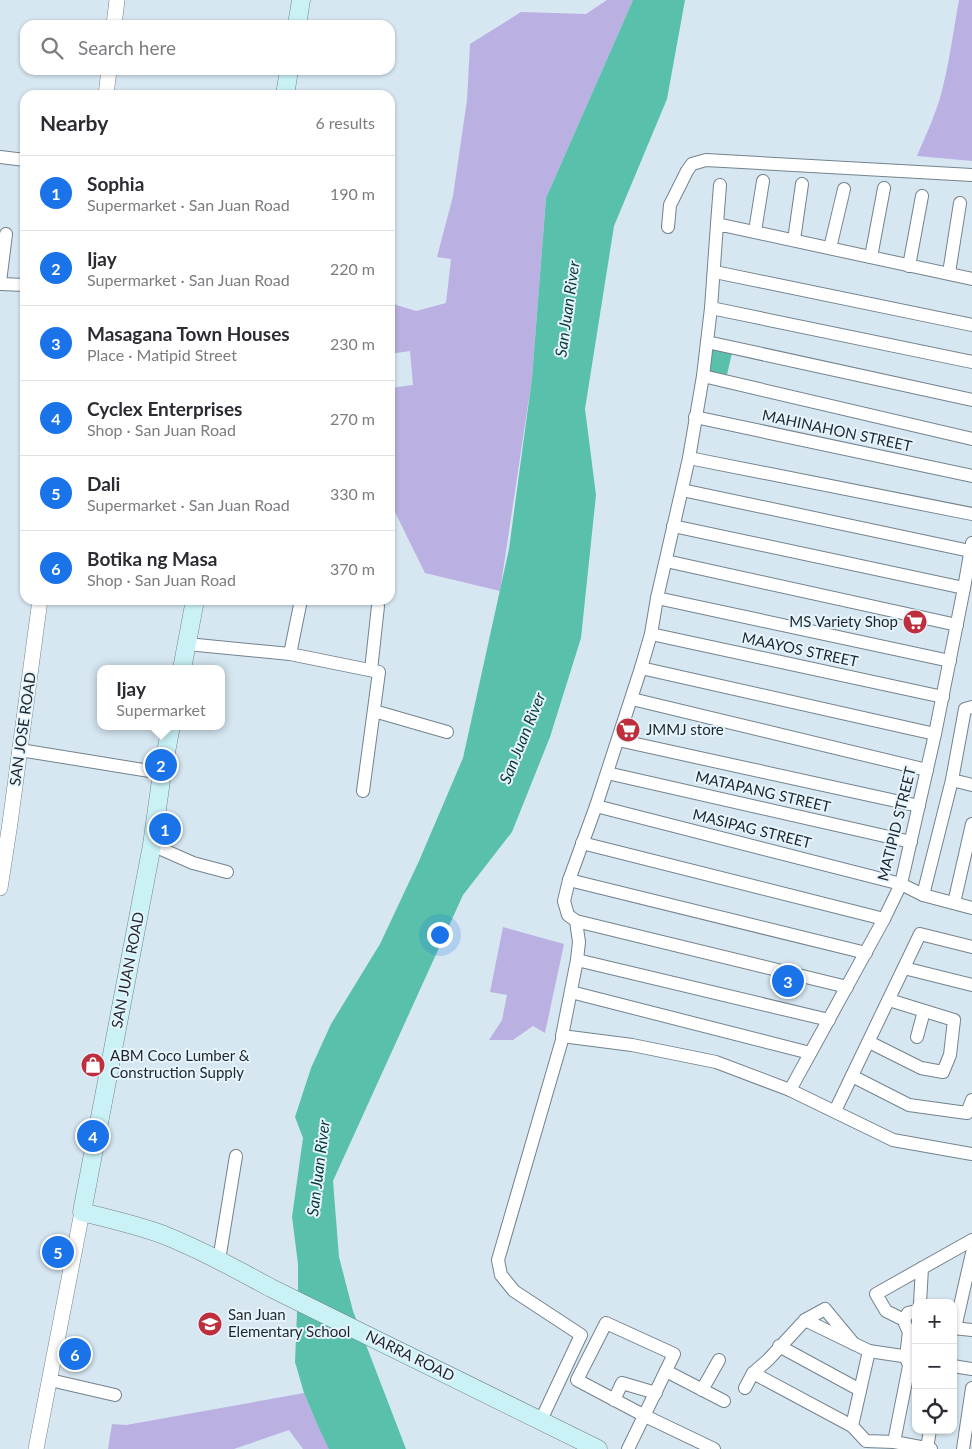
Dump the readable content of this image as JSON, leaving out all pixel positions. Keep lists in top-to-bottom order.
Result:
{
  "streets": {
    "main road": ["SAN JUAN ROAD", "NARRA ROAD"],
    "street": [
      "MAHINAHON STREET",
      "MAAYOS STREET",
      "SAN JOSE ROAD",
      "MATAPANG STREET",
      "MATIPID STREET",
      "MASIPAG STREET"
    ]
  },
  "crossings": [
    ["MAAYOS STREET", "MATIPID STREET"],
    ["MATAPANG STREET", "MATIPID STREET"],
    ["MATIPID STREET", "MASIPAG STREET"],
    ["SAN JUAN ROAD", "NARRA ROAD"]
  ],
  "water": ["San Juan River"],
  "places": {
    "supermarket": ["MS Variety Shop", "JMMJ store"],
    "shop": ["ABM Coco Lumber & Construction Supply"],
    "school or university": ["San Juan Elementary School"]
  },
  "page": {
    "search": "Search here",
    "heading": ["Nearby", "6 results"],
    "list": [
      {
        "mark": "1",
        "name": "Sophia",
        "note": "Supermarket · San Juan Road",
        "value": "190 m"
      },
      {
        "mark": "2",
        "name": "Ijay",
        "note": "Supermarket · San Juan Road",
        "value": "220 m"
      },
      {
        "mark": "3",
        "name": "Masagana Town Houses",
        "note": "Place · Matipid Street",
        "value": "230 m"
      },
      {
        "mark": "4",
        "name": "Cyclex Enterprises",
        "note": "Shop · San Juan Road",
        "value": "270 m"
      },
      {
        "mark": "5",
        "name": "Dali",
        "note": "Supermarket · San Juan Road",
        "value": "330 m"
      },
      {
        "mark": "6",
        "name": "Botika ng Masa",
        "note": "Shop · San Juan Road",
        "value": "370 m"
      }
    ],
    "popup": ["Ijay", "Supermarket"],
    "pins": [
      "2",
      "1",
      "3",
      "4",
      "5",
      "6"
    ],
    "map_buttons": ["+", "−"]
  }
}
